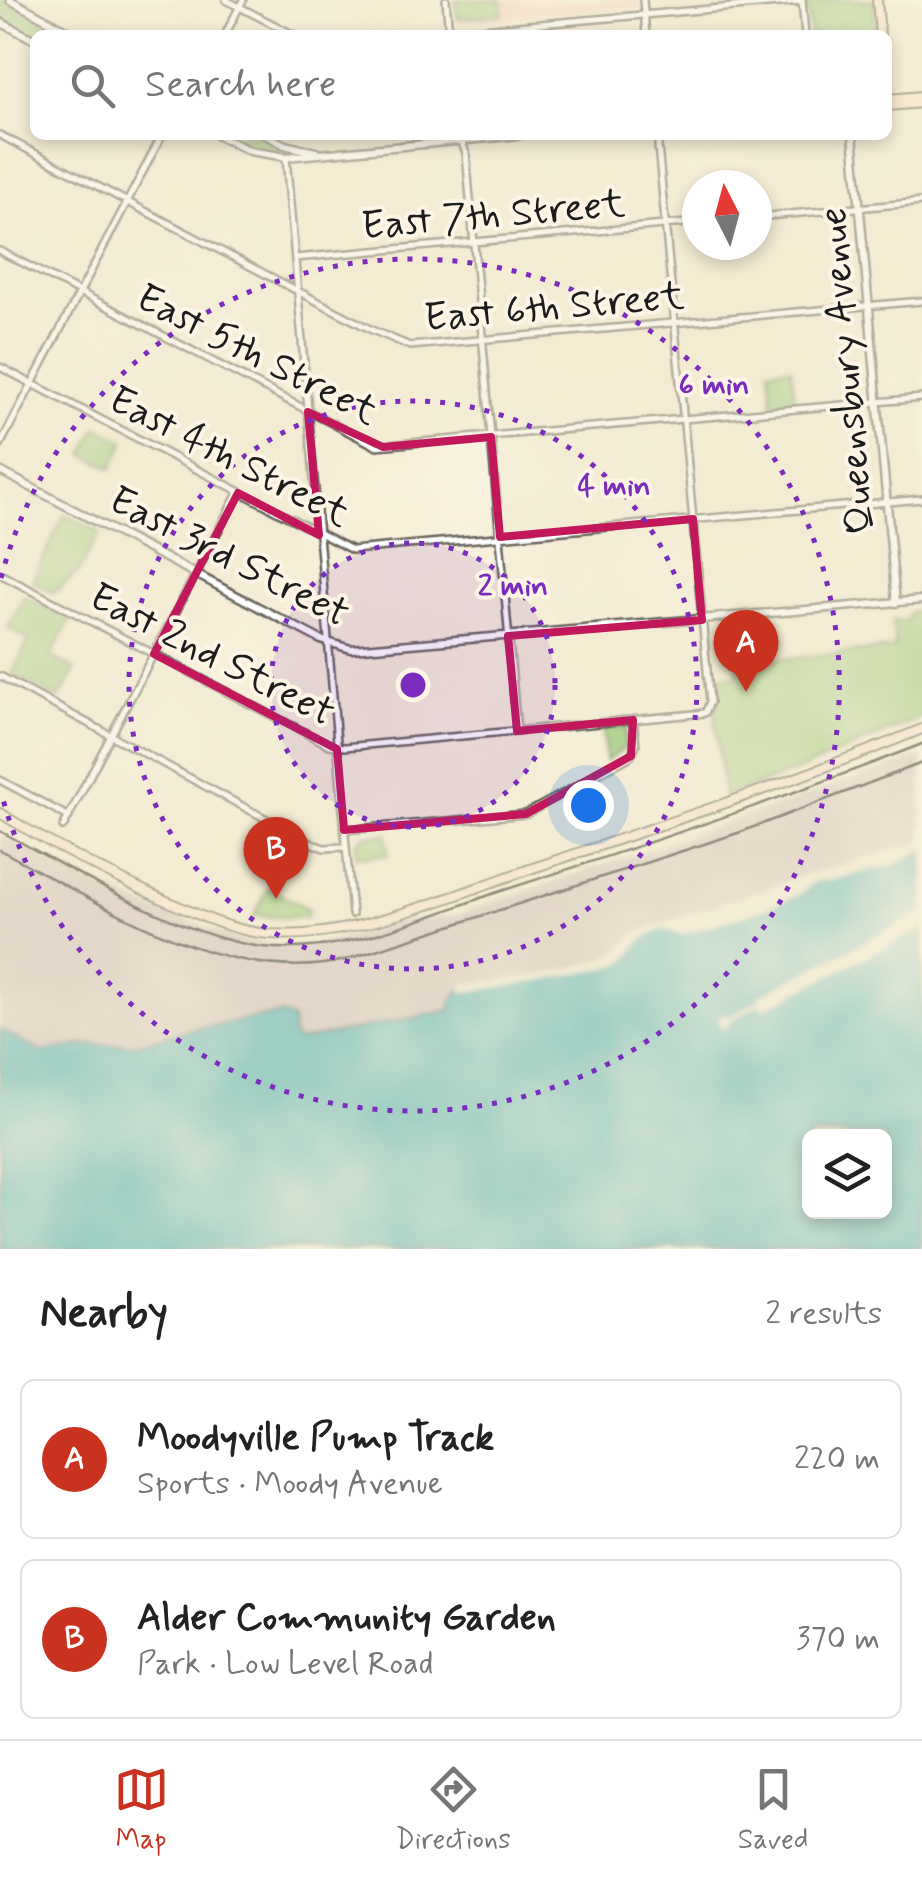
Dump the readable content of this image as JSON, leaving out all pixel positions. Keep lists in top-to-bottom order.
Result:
{
  "streets": {
    "street": [
      "East 7th Street",
      "East 6th Street",
      "East 5th Street",
      "Queensbury Avenue",
      "East 4th Street",
      "East 3rd Street",
      "East 2nd Street"
    ]
  },
  "crossings": [
    ["East 6th Street", "Queensbury Avenue"],
    ["East 5th Street", "Queensbury Avenue"],
    ["Queensbury Avenue", "East 4th Street"],
    ["Queensbury Avenue", "East 3rd Street"],
    ["East 3rd Street", "East 2nd Street"]
  ],
  "north": "top",
  "page": {
    "search": "Search here",
    "pins": ["A", "B"],
    "heading": ["Nearby", "2 results"],
    "list": [
      {
        "mark": "A",
        "name": "Moodyville Pump Track",
        "note": "Sports · Moody Avenue",
        "value": "220 m"
      },
      {
        "mark": "B",
        "name": "Alder Community Garden",
        "note": "Park · Low Level Road",
        "value": "370 m"
      }
    ],
    "nav": ["Map", "Directions", "Saved"]
  },
  "rings": ["6 min", "4 min", "2 min"]
}
